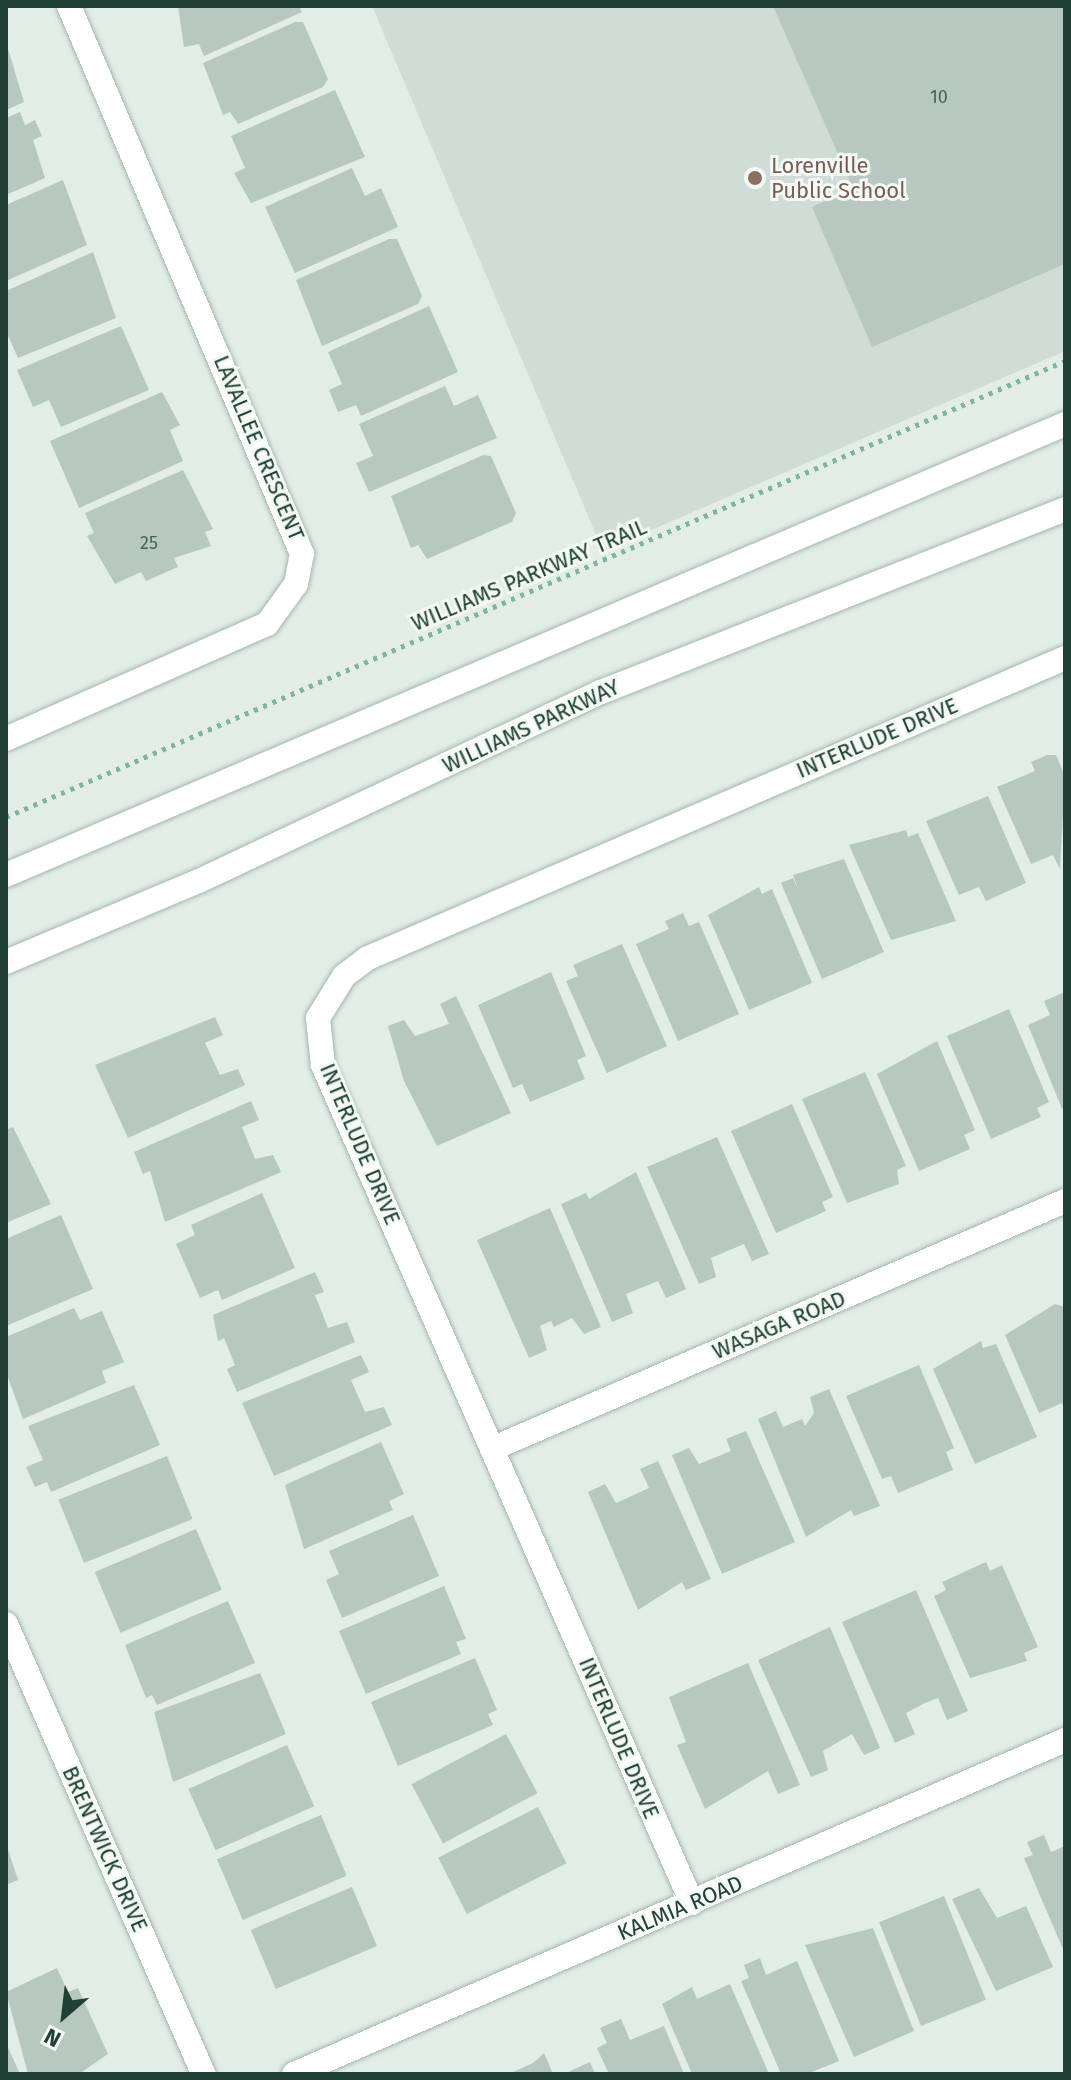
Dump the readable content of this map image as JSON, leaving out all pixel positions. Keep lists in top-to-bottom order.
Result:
{
  "streets": {
    "street": [
      "LAVALLEE CRESCENT",
      "WILLIAMS PARKWAY",
      "INTERLUDE DRIVE",
      "WASAGA ROAD",
      "BRENTWICK DRIVE",
      "KALMIA ROAD"
    ],
    "path": ["WILLIAMS PARKWAY TRAIL"]
  },
  "crossings": [
    ["INTERLUDE DRIVE", "WASAGA ROAD"],
    ["INTERLUDE DRIVE", "KALMIA ROAD"]
  ],
  "places": ["Lorenville Public School"],
  "house_numbers": ["10", "25"],
  "north": "bottom left"
}
